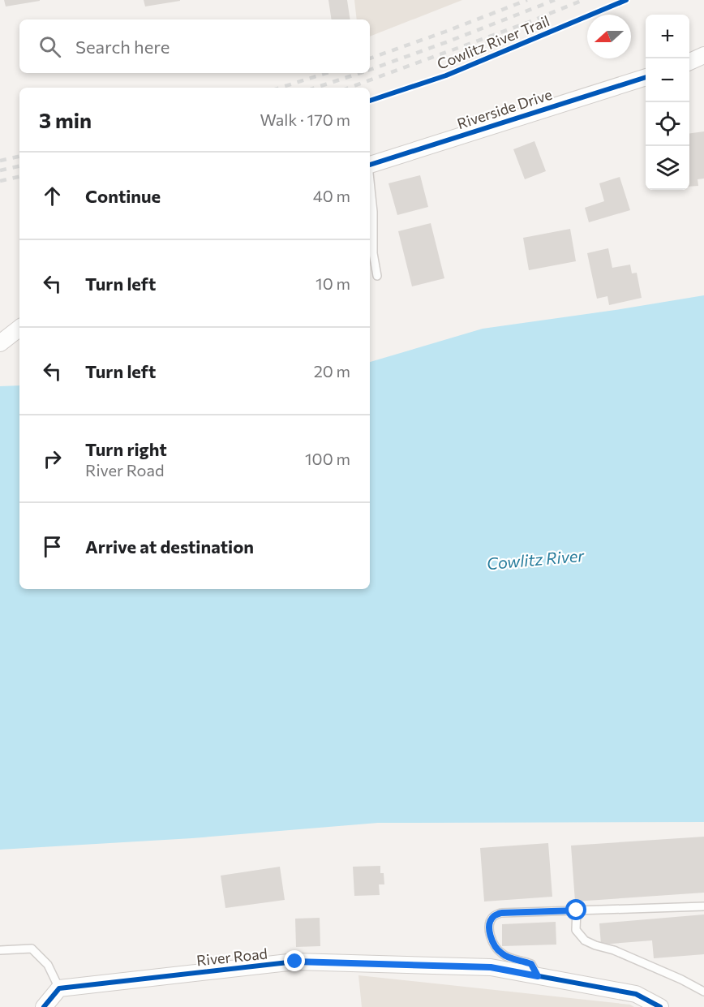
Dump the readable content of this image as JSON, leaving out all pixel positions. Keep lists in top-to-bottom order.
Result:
{
  "streets": {
    "street": ["Riverside Drive", "River Road"],
    "cycle path": ["Cowlitz River Trail"]
  },
  "water": ["Cowlitz River"],
  "north": "left",
  "page": {
    "map_buttons": ["+", "−"],
    "search": "Search here",
    "heading": ["3 min", "Walk · 170 m"],
    "list": [
      ["Continue", "40 m"],
      ["Turn left", "10 m"],
      ["Turn left", "20 m"],
      ["Turn right", "River Road", "100 m"],
      "Arrive at destination"
    ]
  }
}
